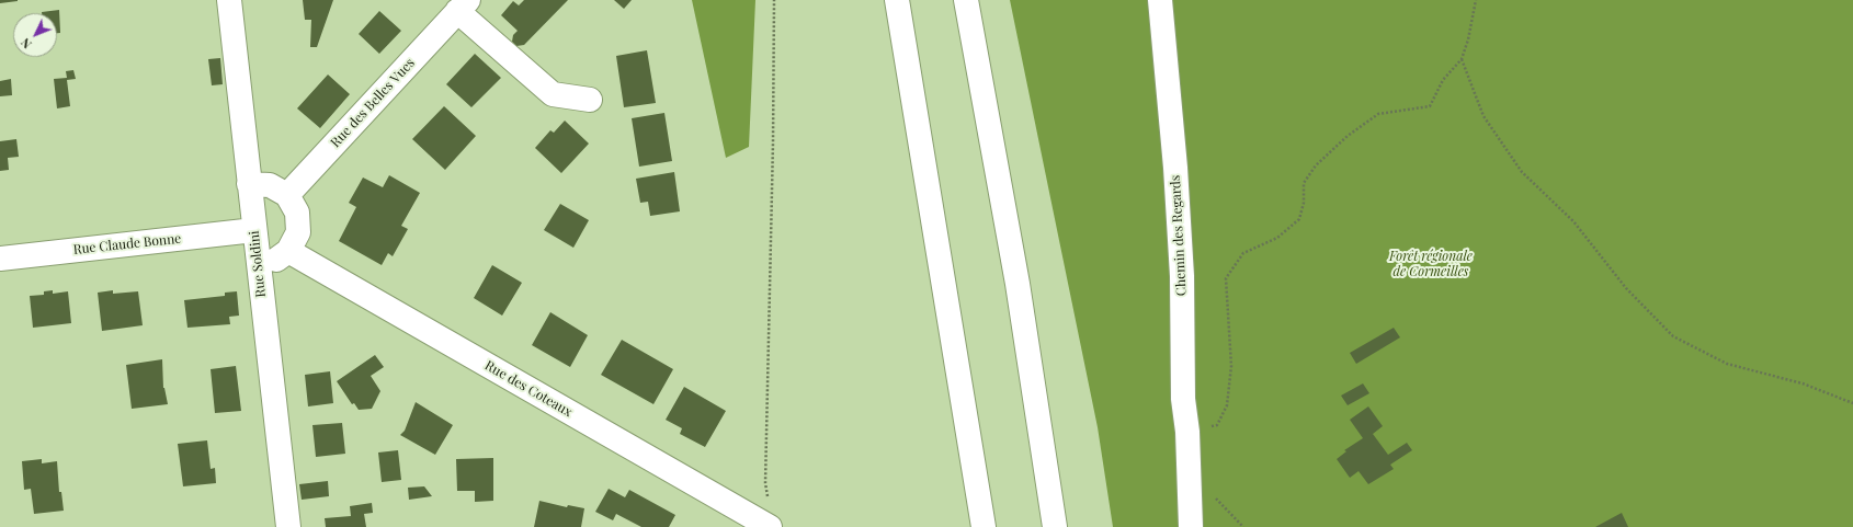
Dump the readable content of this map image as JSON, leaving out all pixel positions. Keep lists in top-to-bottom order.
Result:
{
  "streets": {
    "main road": [
      "Rue des Belles Vues",
      "Chemin des Regards",
      "Rue Claude Bonne",
      "Rue Soldini",
      "Rue des Coteaux"
    ]
  },
  "crossings": [
    ["Rue Claude Bonne", "Rue Soldini"]
  ],
  "parks": ["Forêt régionale de Cormeilles"],
  "north": "bottom left"
}
